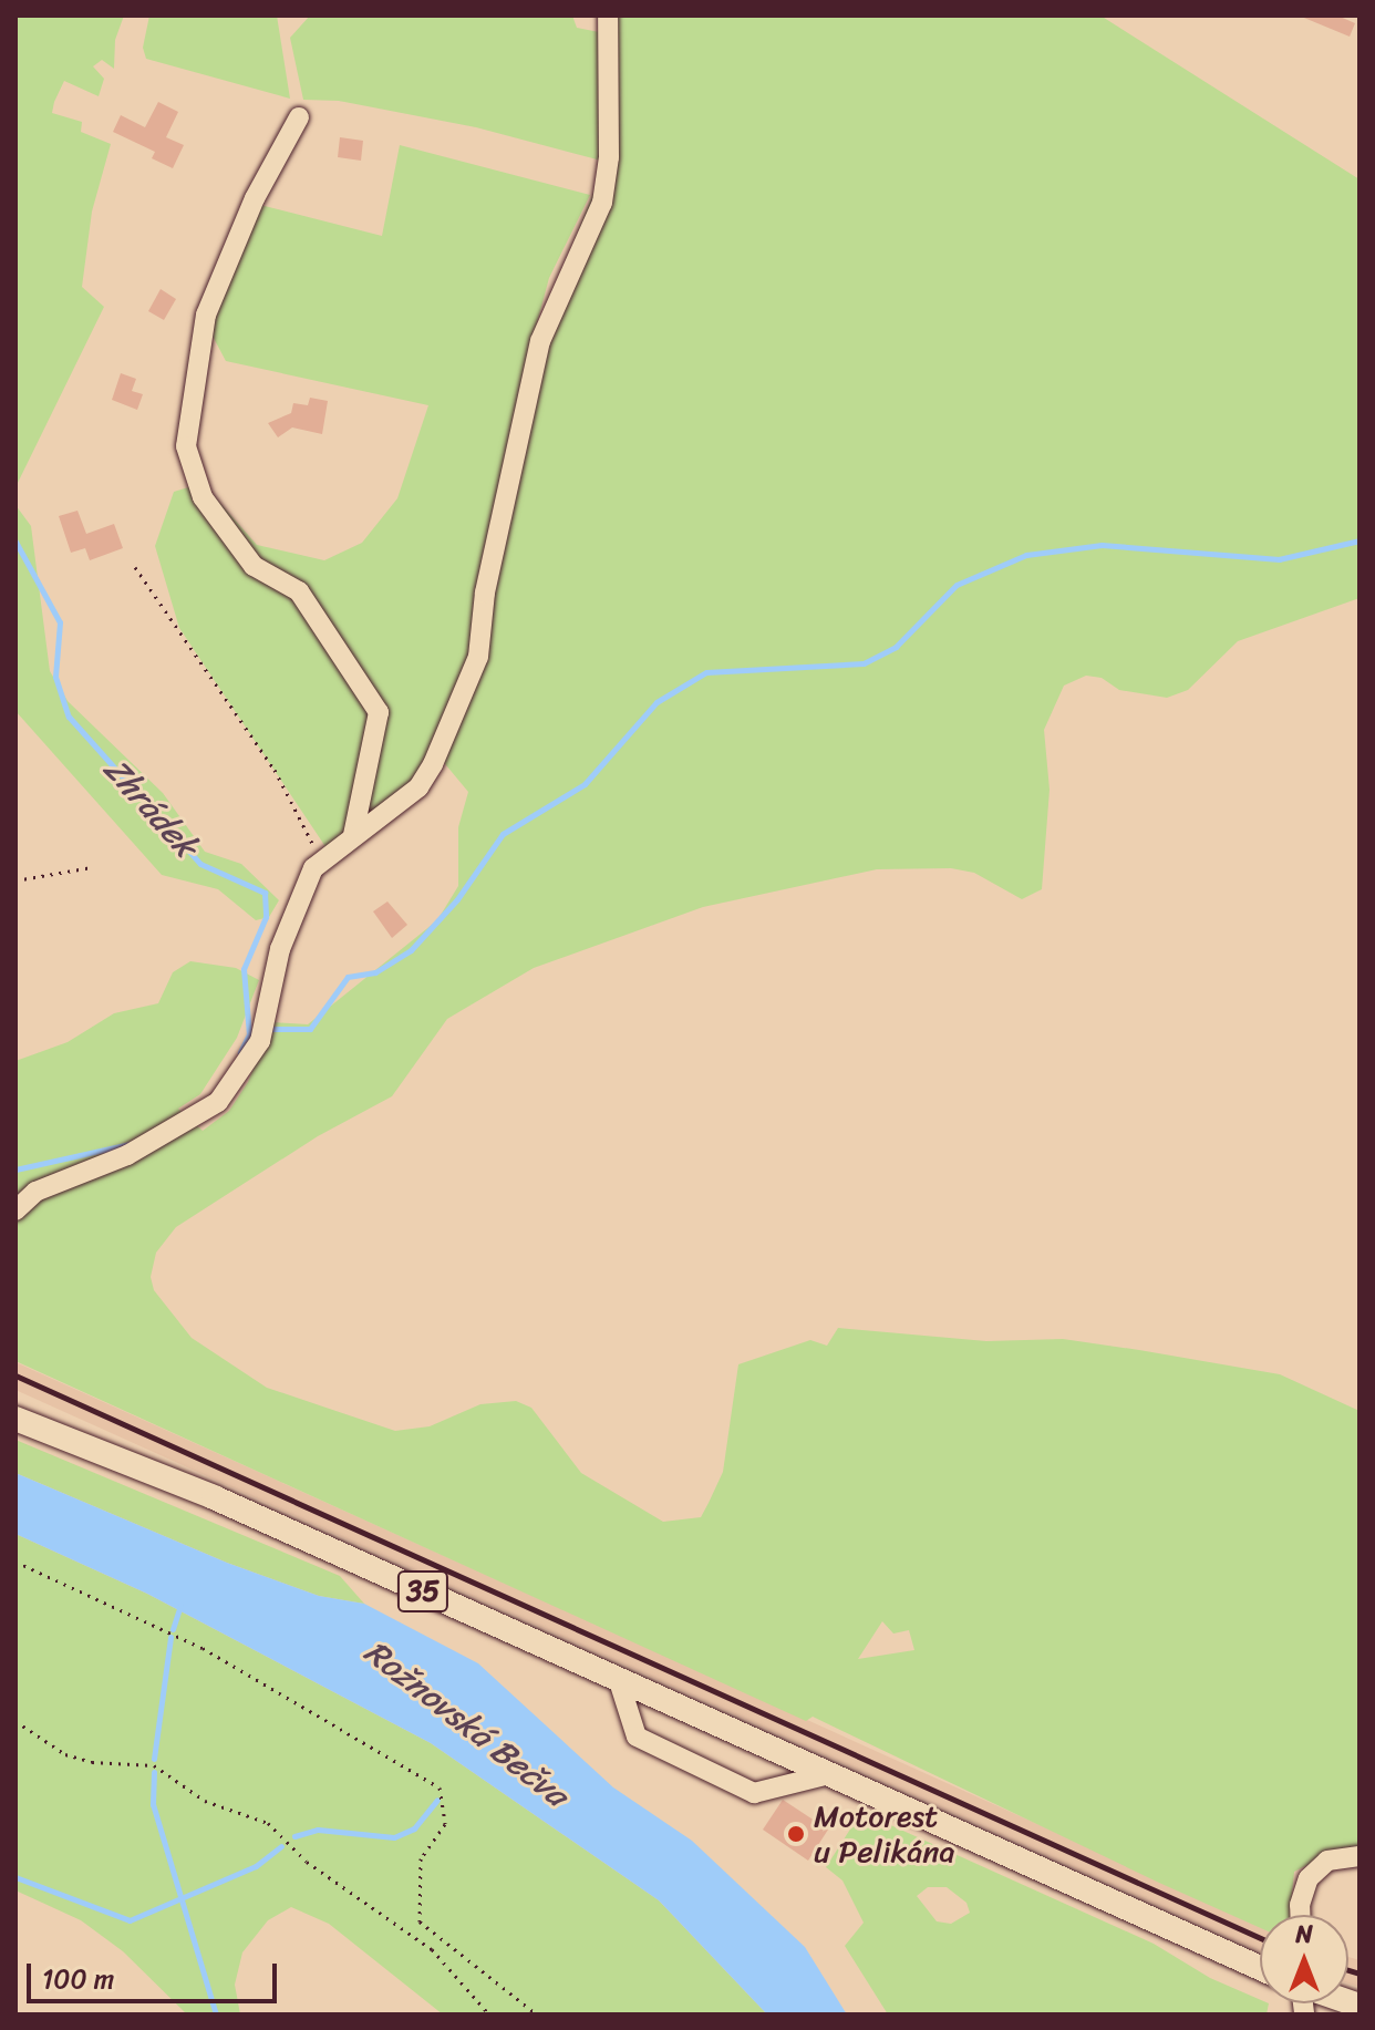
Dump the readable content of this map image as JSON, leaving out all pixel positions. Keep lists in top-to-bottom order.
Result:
{
  "streets": {
    "main road": ["35"]
  },
  "water": ["Zhrádek", "Rožnovská Bečva"],
  "places": ["Motorest u Pelikána"],
  "scale_bar": "100 m",
  "north": "top"
}
